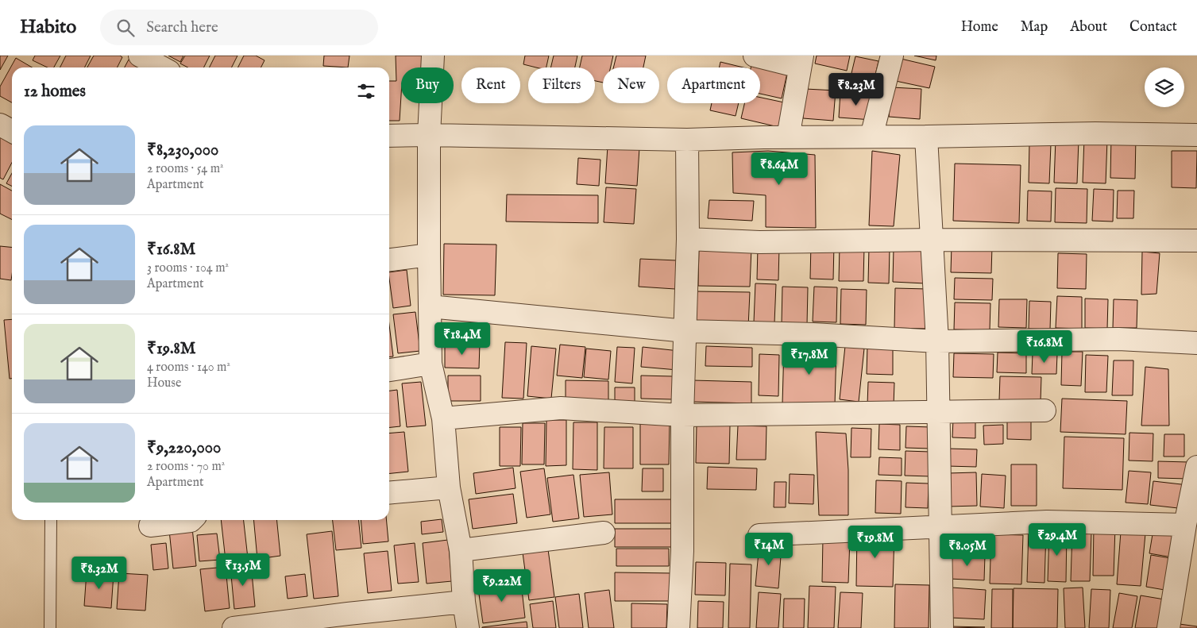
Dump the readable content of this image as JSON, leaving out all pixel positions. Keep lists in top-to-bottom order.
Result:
{
  "page": {
    "header": "Habito",
    "search": "Search here",
    "nav": [
      "Home",
      "Map",
      "About",
      "Contact"
    ],
    "chip": [
      "Buy",
      "Rent",
      "Filters",
      "New",
      "Apartment"
    ],
    "heading": "12 homes",
    "price": [
      "₹8.23M",
      "₹8.64M",
      "₹18.4M",
      "₹16.8M",
      "₹17.8M",
      "₹29.4M",
      "₹19.8M",
      "₹14M",
      "₹8.05M",
      "₹13.5M",
      "₹8.32M",
      "₹9.22M"
    ],
    "list": [
      {
        "name": "₹8,230,000",
        "note": "2 rooms · 54 m² · Apartment"
      },
      {
        "name": "₹16.8M",
        "note": "3 rooms · 104 m² · Apartment"
      },
      {
        "name": "₹19.8M",
        "note": "4 rooms · 140 m² · House"
      },
      {
        "name": "₹9,220,000",
        "note": "2 rooms · 70 m² · Apartment"
      }
    ]
  }
}
